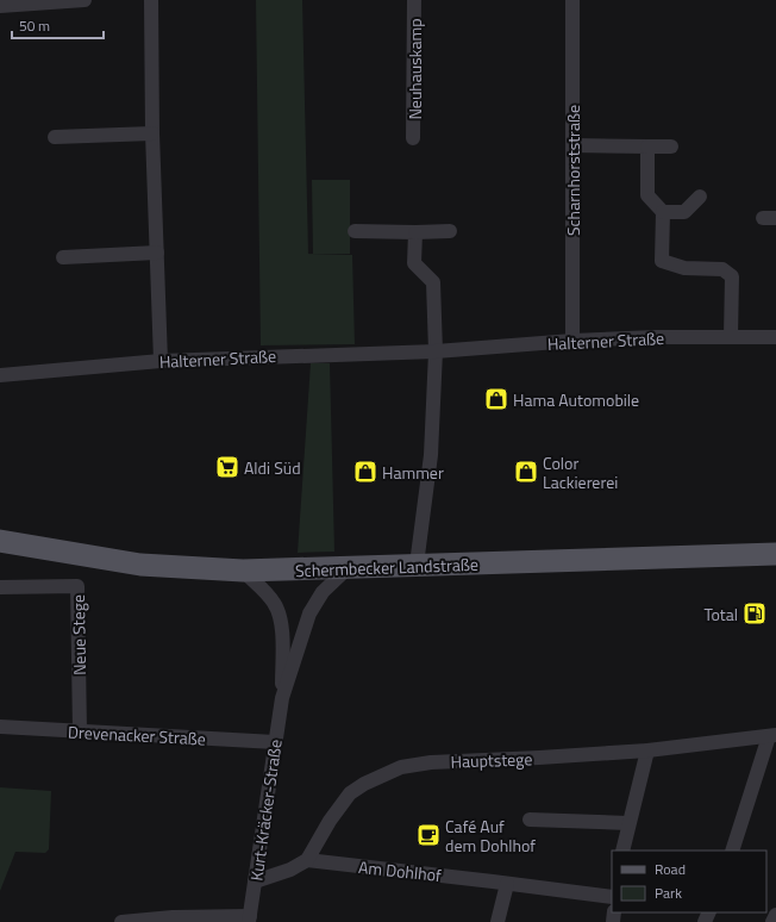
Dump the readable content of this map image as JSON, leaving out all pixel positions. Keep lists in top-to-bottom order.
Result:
{
  "streets": {
    "main road": ["Schermbecker Landstraße"],
    "street": [
      "Neuhauskamp",
      "Scharnhorststraße",
      "Halterner Straße",
      "Neue Stege",
      "Drevenacker Straße",
      "Hauptstege",
      "Kurt-Kräcker-Straße",
      "Am Dohlhof"
    ]
  },
  "crossings": [
    ["Scharnhorststraße", "Halterner Straße"],
    ["Schermbecker Landstraße", "Kurt-Kräcker-Straße"],
    ["Neue Stege", "Drevenacker Straße"],
    ["Drevenacker Straße", "Kurt-Kräcker-Straße"],
    ["Hauptstege", "Am Dohlhof"]
  ],
  "places": {
    "shop": ["Hama Automobile", "Hammer", "Color Lackiererei"],
    "supermarket": ["Aldi Süd"],
    "fuel station": ["Total"],
    "cafe": ["Café Auf dem Dohlhof"]
  },
  "legend": ["Road", "Park"],
  "scale_bar": "50 m"
}
